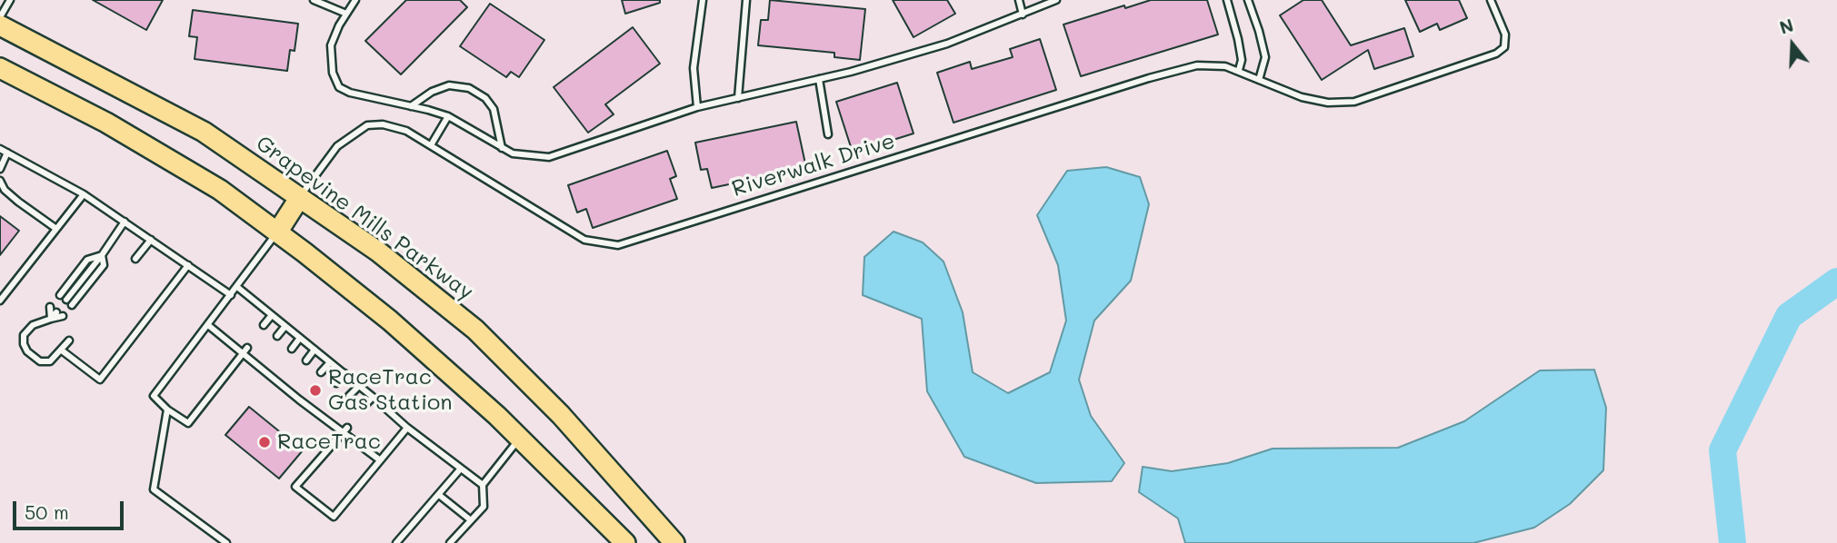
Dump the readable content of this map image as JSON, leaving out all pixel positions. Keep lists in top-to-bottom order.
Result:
{
  "streets": {
    "main road": ["Grapevine Mills Parkway"],
    "lane": ["Riverwalk Drive"]
  },
  "crossings": [
    ["Riverwalk Drive", "Grapevine Mills Parkway"]
  ],
  "places": ["RaceTrac Gas Station", "RaceTrac"],
  "scale_bar": "50 m",
  "north": "top"
}
